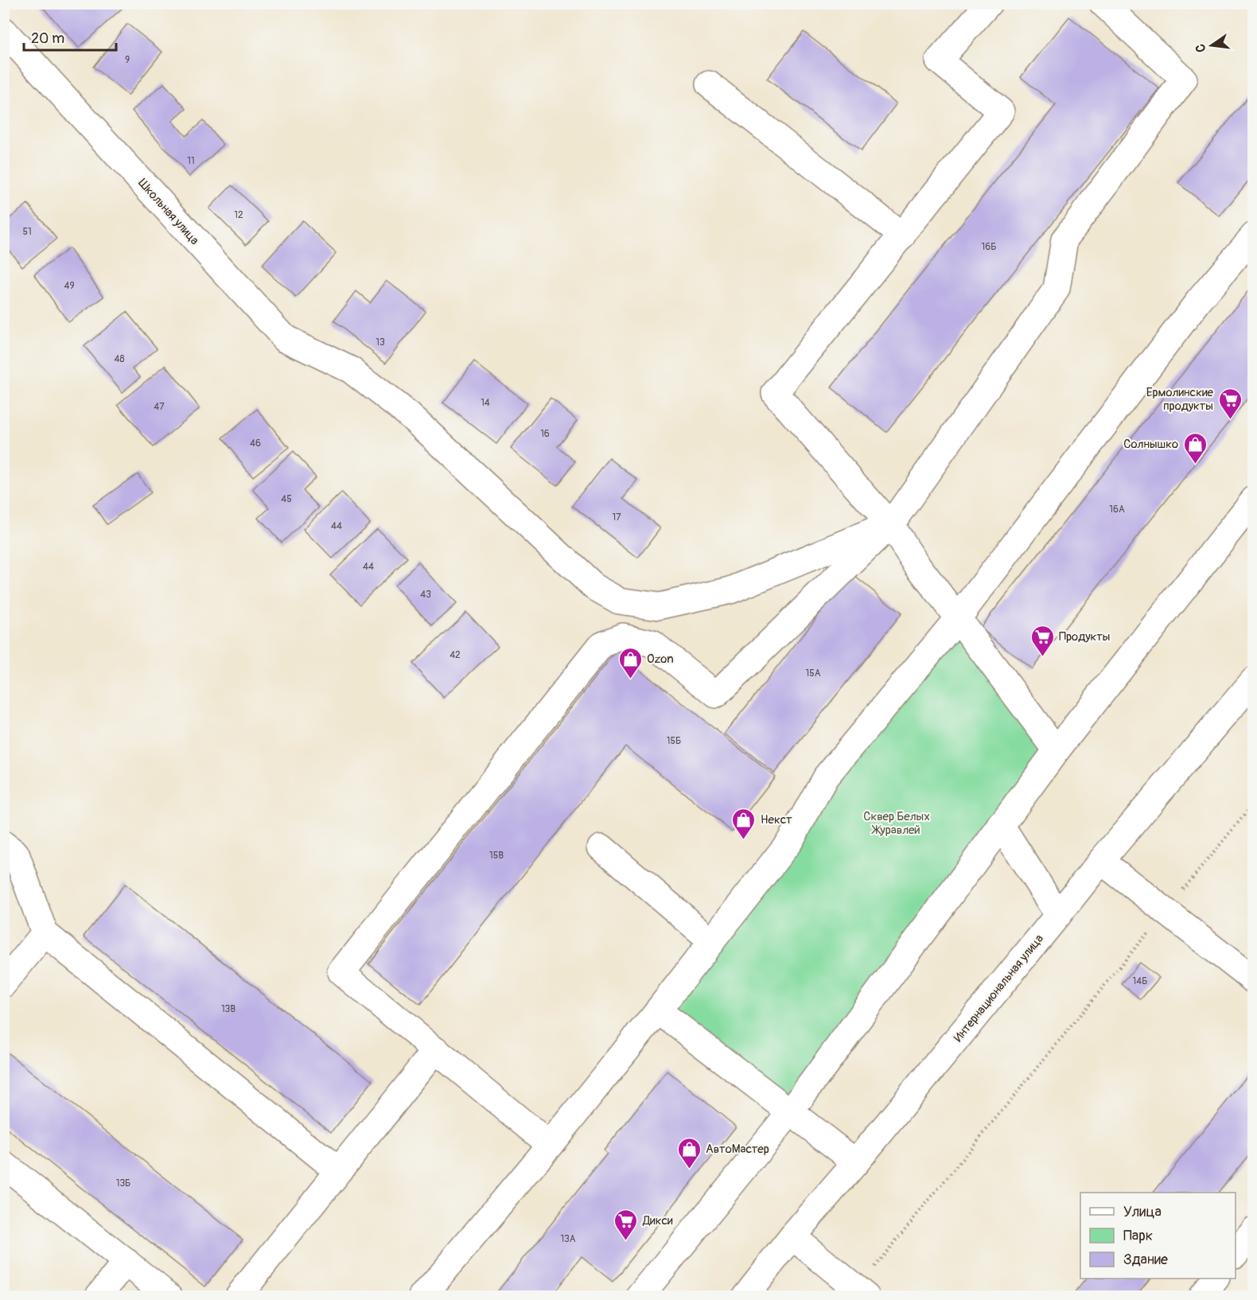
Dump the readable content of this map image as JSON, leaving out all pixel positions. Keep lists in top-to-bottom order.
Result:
{
  "streets": {
    "main road": ["Школьная улица", "Интернациональная улица"]
  },
  "parks": ["Сквер Белых Журавлей"],
  "places": {
    "supermarket": ["Ермолинские продукты", "Продукты", "Дикси"],
    "shop": [
      "Солнышко",
      "Ozon",
      "Некст",
      "АвтоМастер"
    ]
  },
  "house_numbers": [
    "9",
    "11",
    "12",
    "51",
    "16Б",
    "49",
    "13",
    "48",
    "14",
    "47",
    "16",
    "46",
    "45",
    "16А",
    "17",
    "44",
    "44",
    "43",
    "42",
    "15А",
    "15Б",
    "15В",
    "14Б",
    "13В",
    "13Б",
    "13А"
  ],
  "legend": ["Улица", "Парк", "Здание"],
  "scale_bar": "20 m",
  "north": "left"
}
